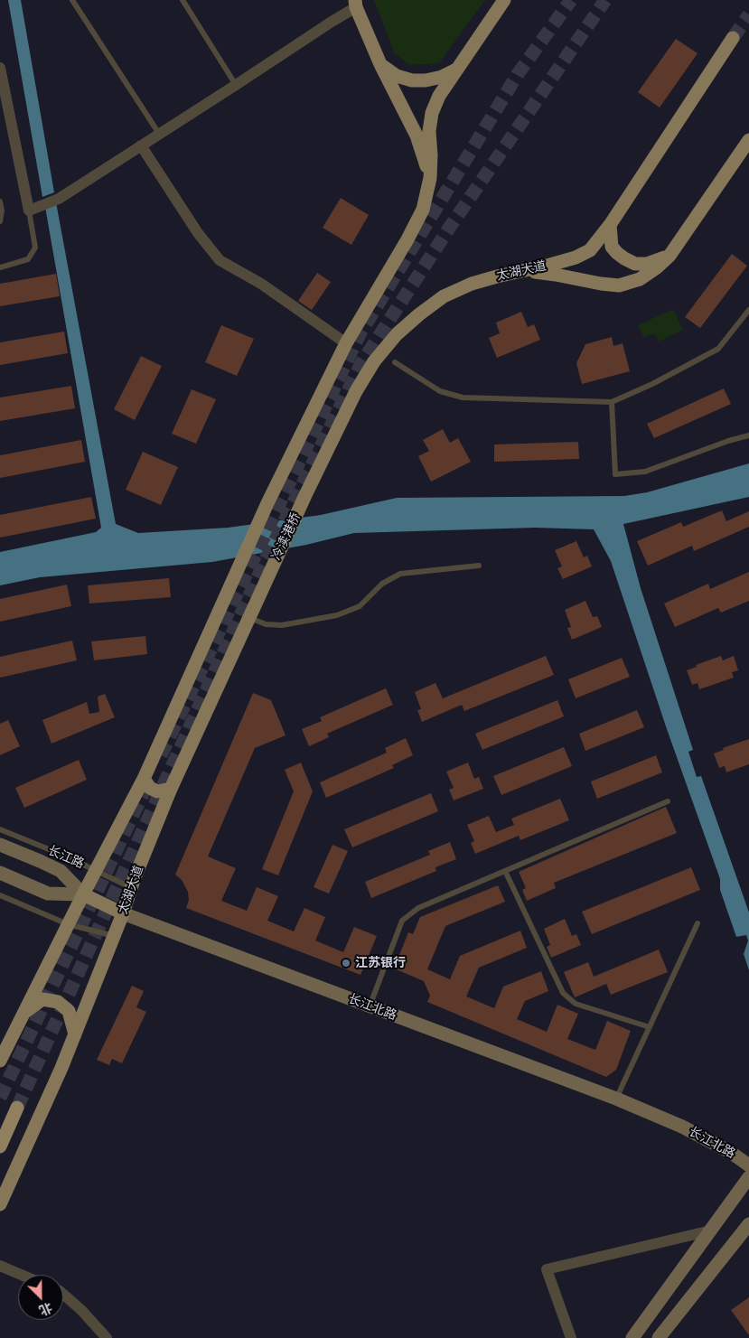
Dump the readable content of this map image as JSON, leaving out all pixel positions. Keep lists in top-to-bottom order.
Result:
{
  "streets": {
    "main road": ["太湖大道", "冷渎港桥", "长江北路"],
    "lane": ["长江路"]
  },
  "crossings": [
    ["太湖大道", "冷渎港桥"],
    ["太湖大道", "长江路"],
    ["太湖大道", "长江北路"]
  ],
  "places": ["江苏银行"],
  "north": "bottom right"
}
